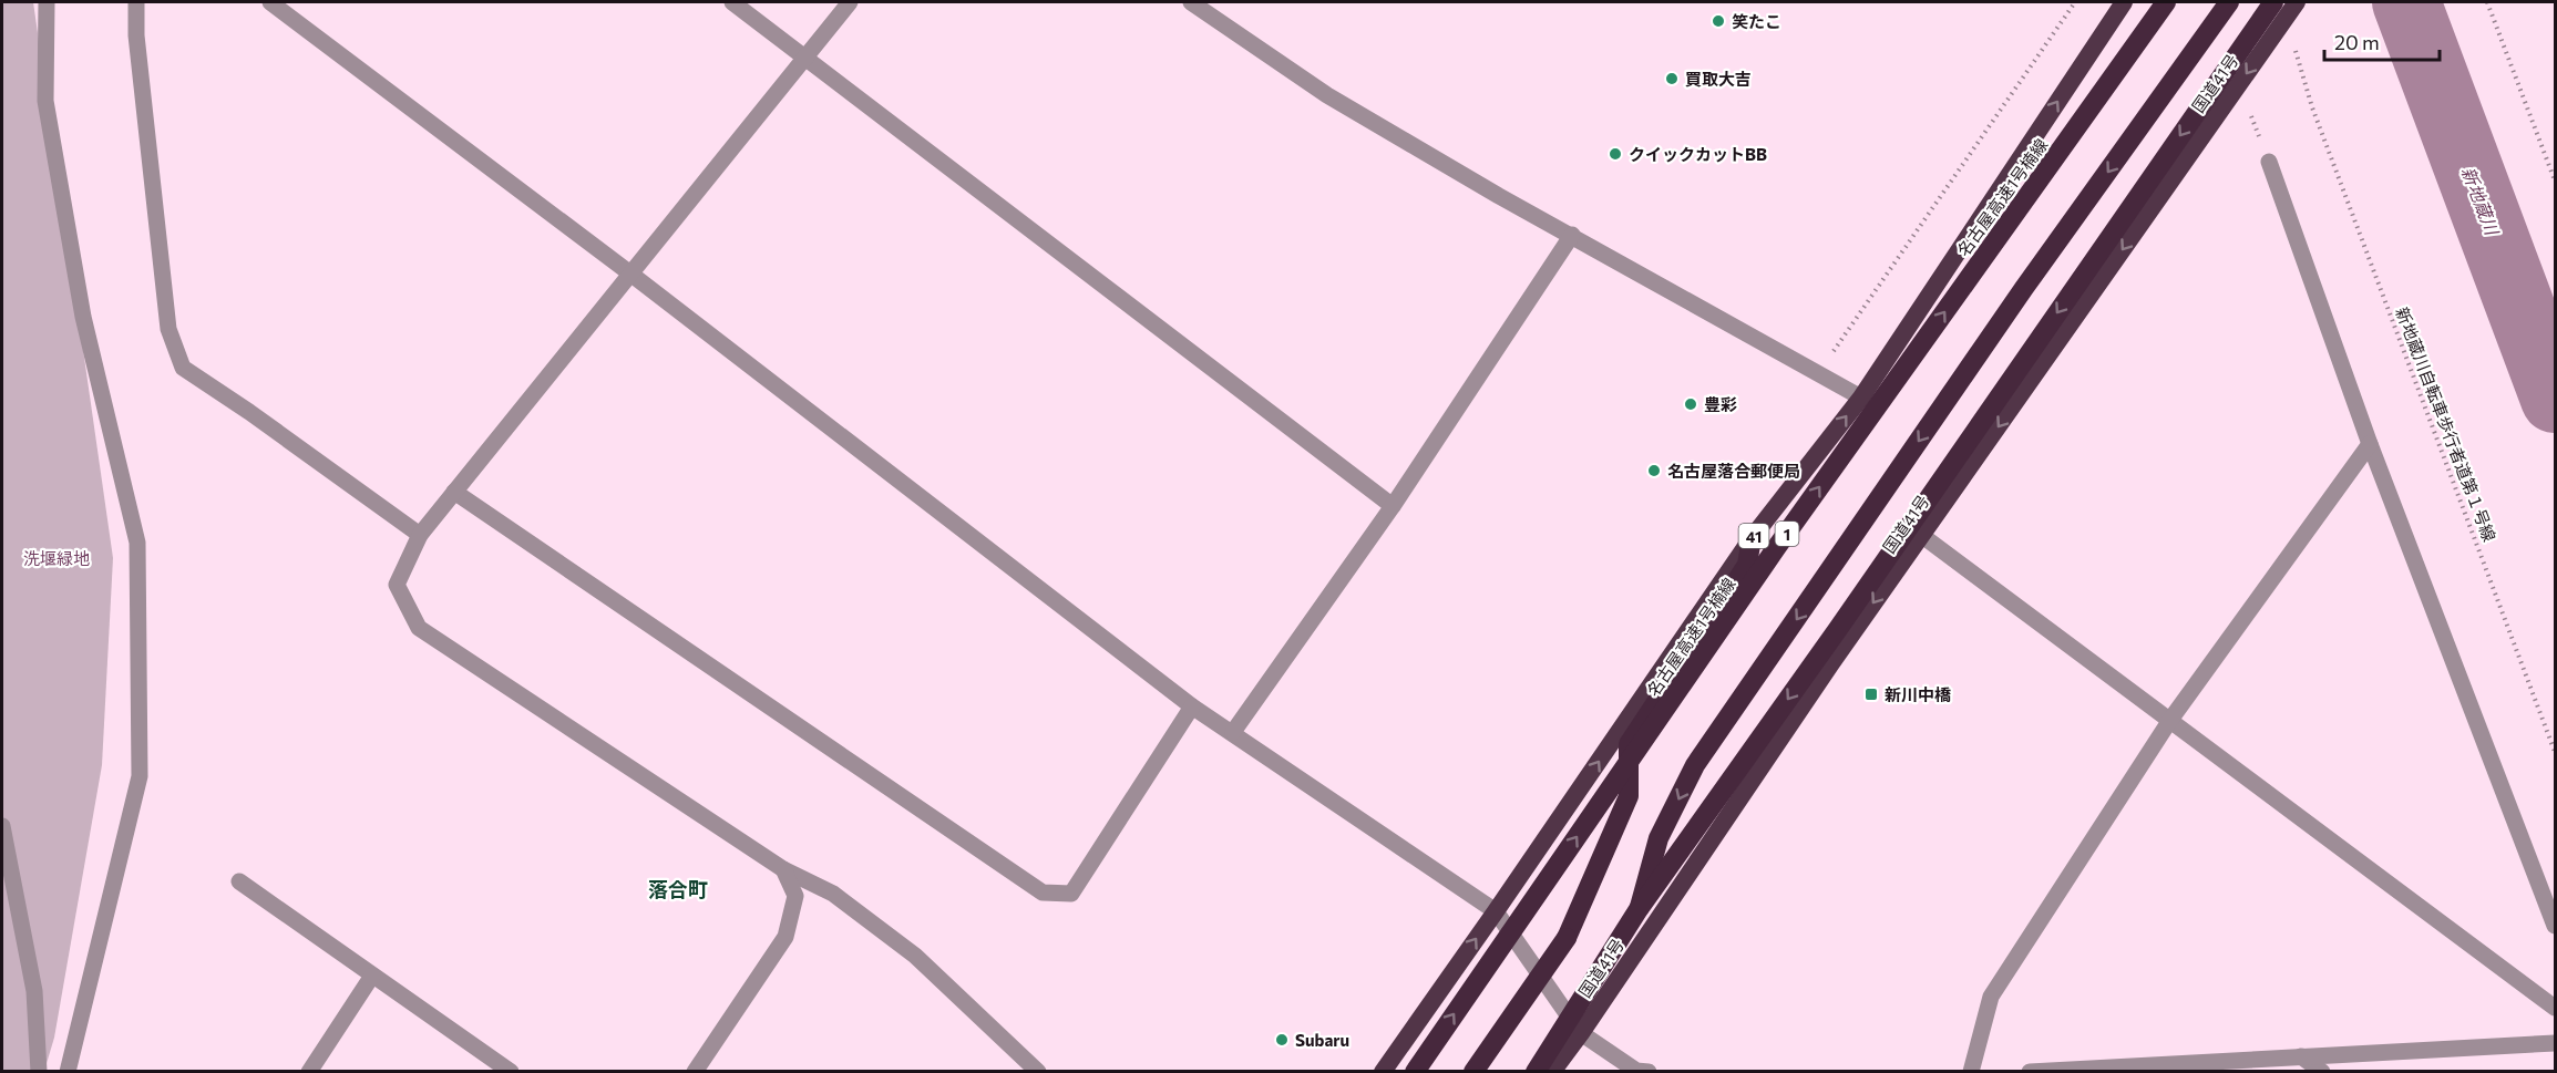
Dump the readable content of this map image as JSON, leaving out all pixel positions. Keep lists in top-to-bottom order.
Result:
{
  "streets": {
    "highway": [
      "国道41号",
      "名古屋高速1号楠線",
      "1",
      "41"
    ],
    "path": ["新地蔵川自転車歩行者道第１号線"]
  },
  "crossings": [
    ["国道41号", "新地蔵川自転車歩行者道第１号線"]
  ],
  "districts": ["落合町"],
  "water": ["新地蔵川"],
  "parks": ["洗堰緑地"],
  "places": {
    "other": [
      "笑たこ",
      "買取大吉",
      "クイックカットBB",
      "豊彩",
      "名古屋落合郵便局",
      "Subaru"
    ],
    "transit": ["新川中橋"]
  },
  "scale_bar": "20 m"
}
